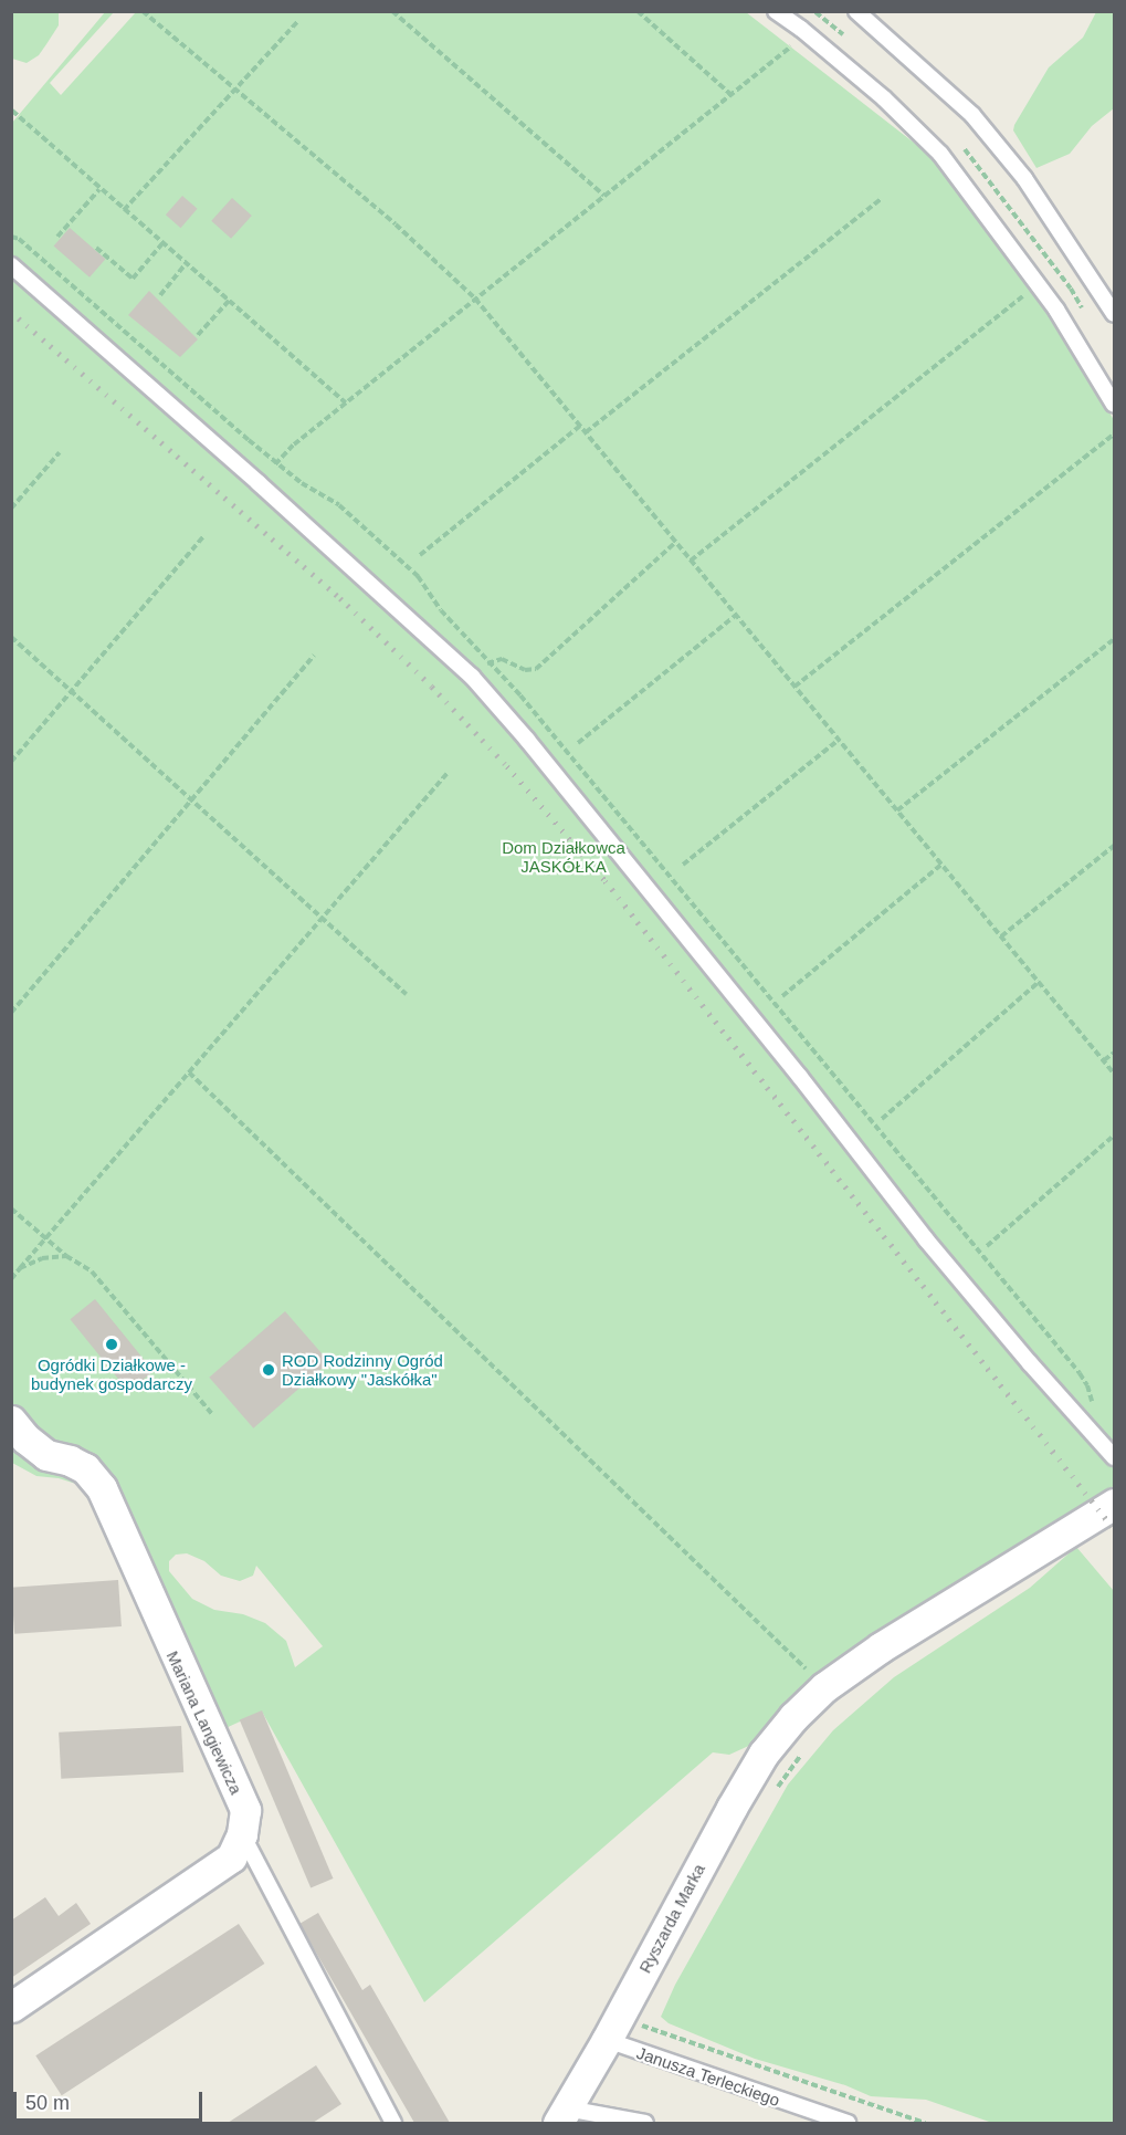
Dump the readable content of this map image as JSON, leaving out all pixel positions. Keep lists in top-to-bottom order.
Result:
{
  "streets": {
    "street": ["Mariana Langiewicza", "Ryszarda Marka"],
    "lane": ["Janusza Terleckiego"]
  },
  "crossings": [
    ["Ryszarda Marka", "Janusza Terleckiego"]
  ],
  "parks": ["Dom Działkowca JASKÓŁKA"],
  "places": ["Ogródki Działkowe - budynek gospodarczy", "ROD Rodzinny Ogród Działkowy \"Jaskółka\""],
  "scale_bar": "50 m"
}
